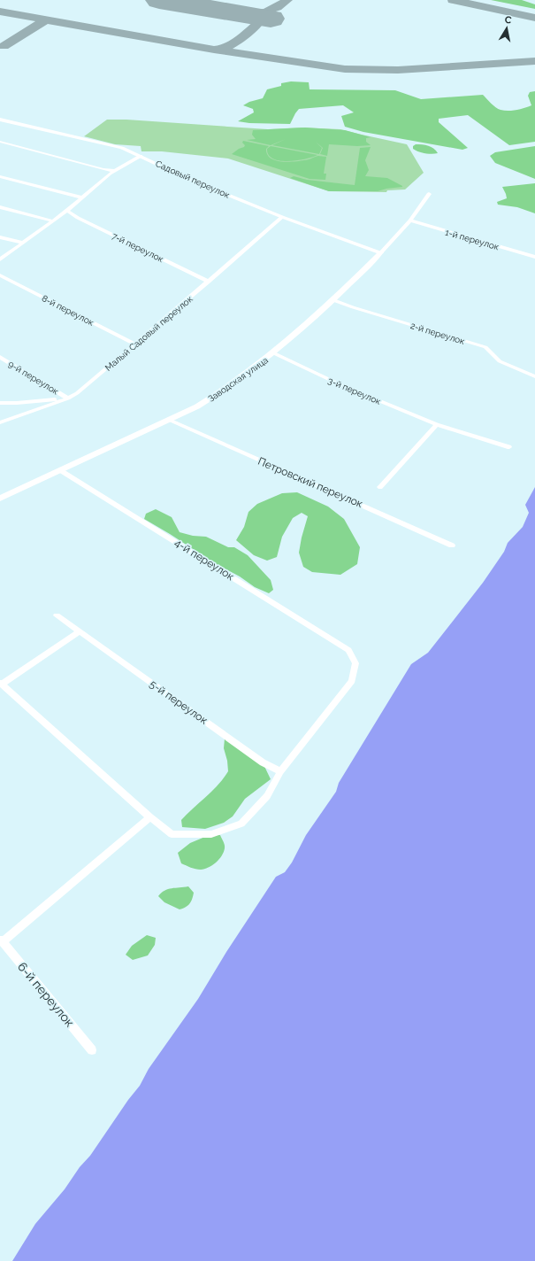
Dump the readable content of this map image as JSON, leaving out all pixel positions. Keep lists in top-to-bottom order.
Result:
{
  "streets": {
    "street": [
      "Садовый переулок",
      "1-й переулок",
      "7-й переулок",
      "8-й переулок",
      "Малый Садовый переулок",
      "2-й переулок",
      "9-й переулок",
      "Заводская улица",
      "3-й переулок",
      "Петровский переулок",
      "4-й переулок",
      "5-й переулок",
      "6-й переулок"
    ]
  },
  "crossings": [
    ["Садовый переулок", "Малый Садовый переулок"],
    ["Садовый переулок", "Заводская улица"],
    ["1-й переулок", "Заводская улица"],
    ["7-й переулок", "Малый Садовый переулок"],
    ["8-й переулок", "Малый Садовый переулок"],
    ["Малый Садовый переулок", "9-й переулок"],
    ["2-й переулок", "Заводская улица"],
    ["Заводская улица", "3-й переулок"],
    ["Заводская улица", "Петровский переулок"],
    ["Заводская улица", "4-й переулок"],
    ["4-й переулок", "5-й переулок"]
  ],
  "north": "top"
}
